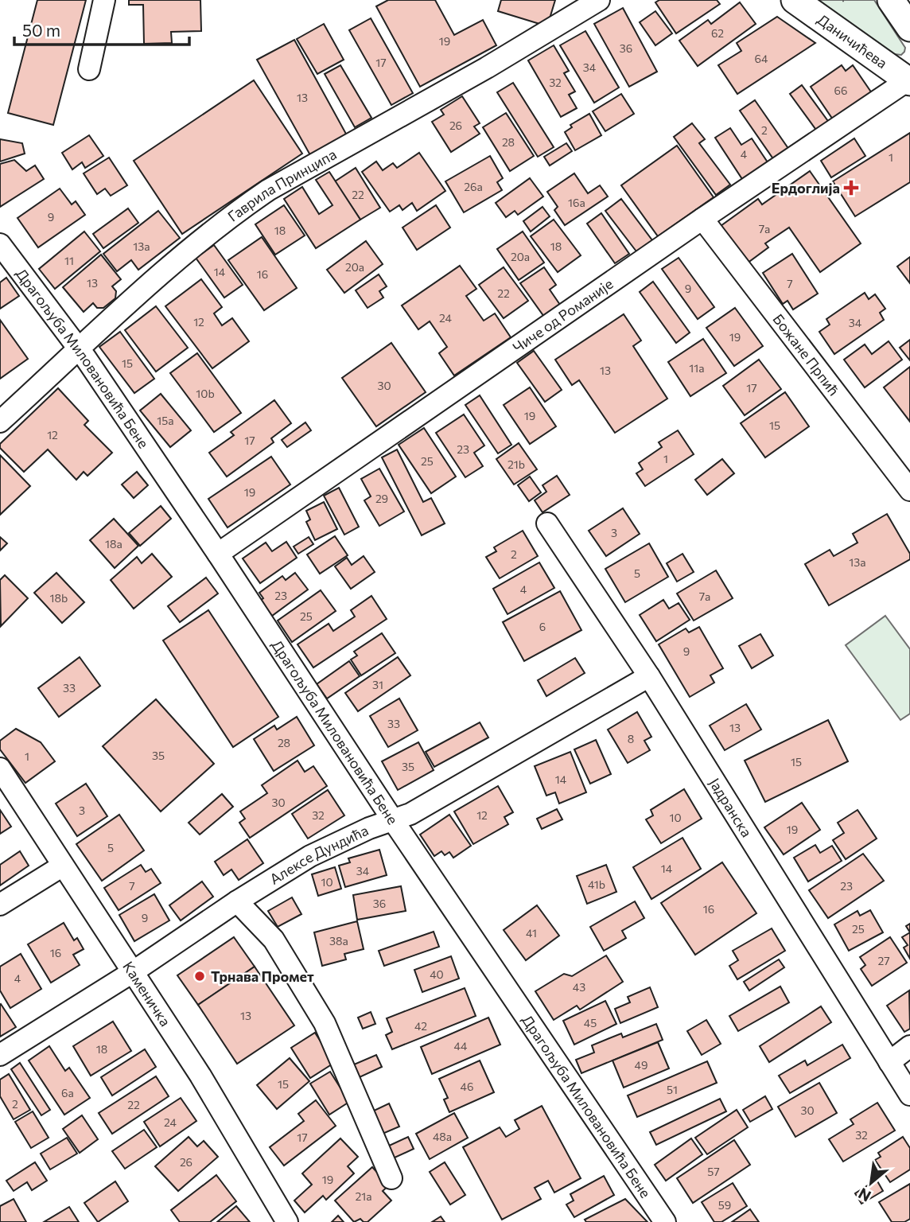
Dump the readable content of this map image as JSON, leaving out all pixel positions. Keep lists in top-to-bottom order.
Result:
{
  "streets": {
    "street": [
      "Даничићева",
      "Гаврила Принципа",
      "Чиче од Романије",
      "Божане Прпић",
      "Драгољуба Миловановића Бене",
      "Јадранска",
      "Алексе Дундића",
      "Каменичка"
    ]
  },
  "crossings": [
    ["Даничићева", "Чиче од Романије"],
    ["Гаврила Принципа", "Драгољуба Миловановића Бене"],
    ["Чиче од Романије", "Божане Прпић"],
    ["Чиче од Романије", "Драгољуба Миловановића Бене"],
    ["Драгољуба Миловановића Бене", "Алексе Дундића"],
    ["Јадранска", "Алексе Дундића"],
    ["Алексе Дундића", "Каменичка"]
  ],
  "places": {
    "health": ["Ердоглија"],
    "other": ["Трнава Промет"]
  },
  "house_numbers": [
    "62",
    "19",
    "36",
    "64",
    "17",
    "34",
    "32",
    "66",
    "13",
    "26",
    "2",
    "28",
    "4",
    "1",
    "26a",
    "22",
    "16a",
    "9",
    "7a",
    "18",
    "13a",
    "18",
    "20a",
    "11",
    "20a",
    "14",
    "16",
    "13",
    "7",
    "9",
    "22",
    "24",
    "12",
    "34",
    "19",
    "15",
    "11a",
    "13",
    "30",
    "17",
    "10b",
    "19",
    "15a",
    "15",
    "12",
    "17",
    "23",
    "1",
    "25",
    "21b",
    "19",
    "29",
    "3",
    "18a",
    "2",
    "13a",
    "5",
    "4",
    "23",
    "7a",
    "18b",
    "25",
    "6",
    "9",
    "31",
    "33",
    "33",
    "13",
    "8",
    "28",
    "35",
    "1",
    "15",
    "35",
    "14",
    "30",
    "3",
    "32",
    "12",
    "10",
    "19",
    "5",
    "14",
    "34",
    "10",
    "41b",
    "7",
    "23",
    "36",
    "16",
    "9",
    "25",
    "41",
    "38a",
    "16",
    "27",
    "40",
    "4",
    "43",
    "13",
    "45",
    "42",
    "44",
    "18",
    "49",
    "15",
    "46",
    "51",
    "6a",
    "2",
    "22",
    "30",
    "24",
    "32",
    "48a",
    "17",
    "26",
    "57",
    "19",
    "21a",
    "59"
  ],
  "scale_bar": "50 m",
  "north": "bottom left"
}
